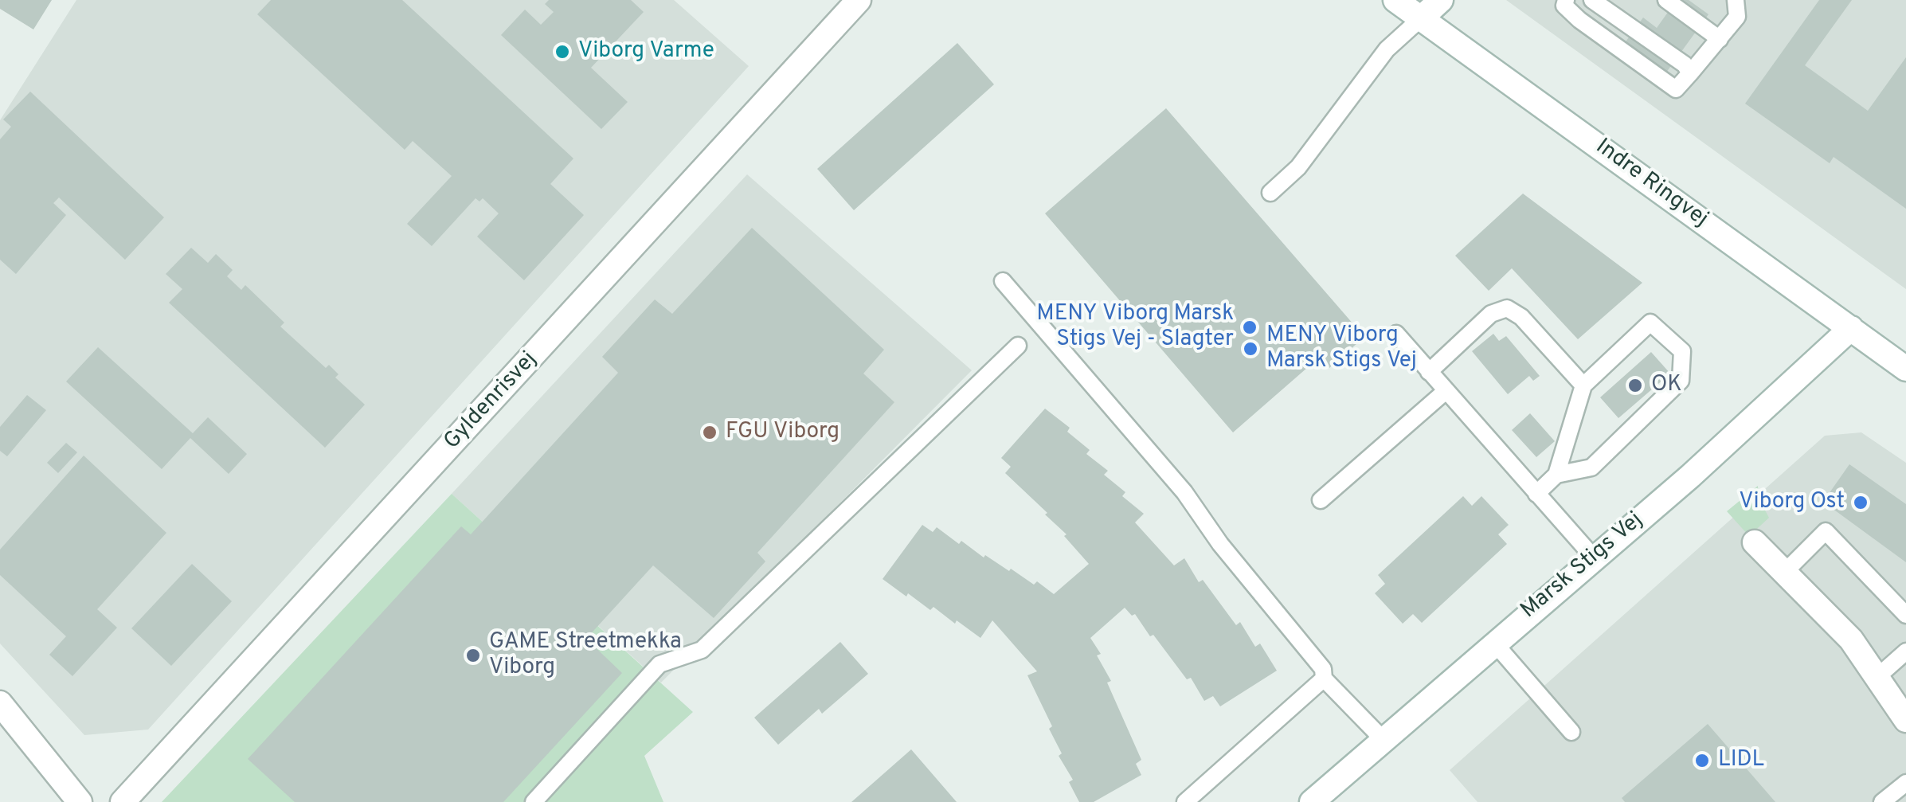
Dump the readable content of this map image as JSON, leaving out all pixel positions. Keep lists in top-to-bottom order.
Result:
{
  "streets": {
    "street": ["Indre Ringvej", "Gyldenrisvej", "Marsk Stigs Vej"]
  },
  "crossings": [
    ["Indre Ringvej", "Marsk Stigs Vej"]
  ],
  "places": [
    "Viborg Varme",
    "MENY Viborg Marsk Stigs Vej - Slagter",
    "MENY Viborg Marsk Stigs Vej",
    "OK",
    "FGU Viborg",
    "Viborg Ost",
    "GAME Streetmekka Viborg",
    "LIDL"
  ]
}
